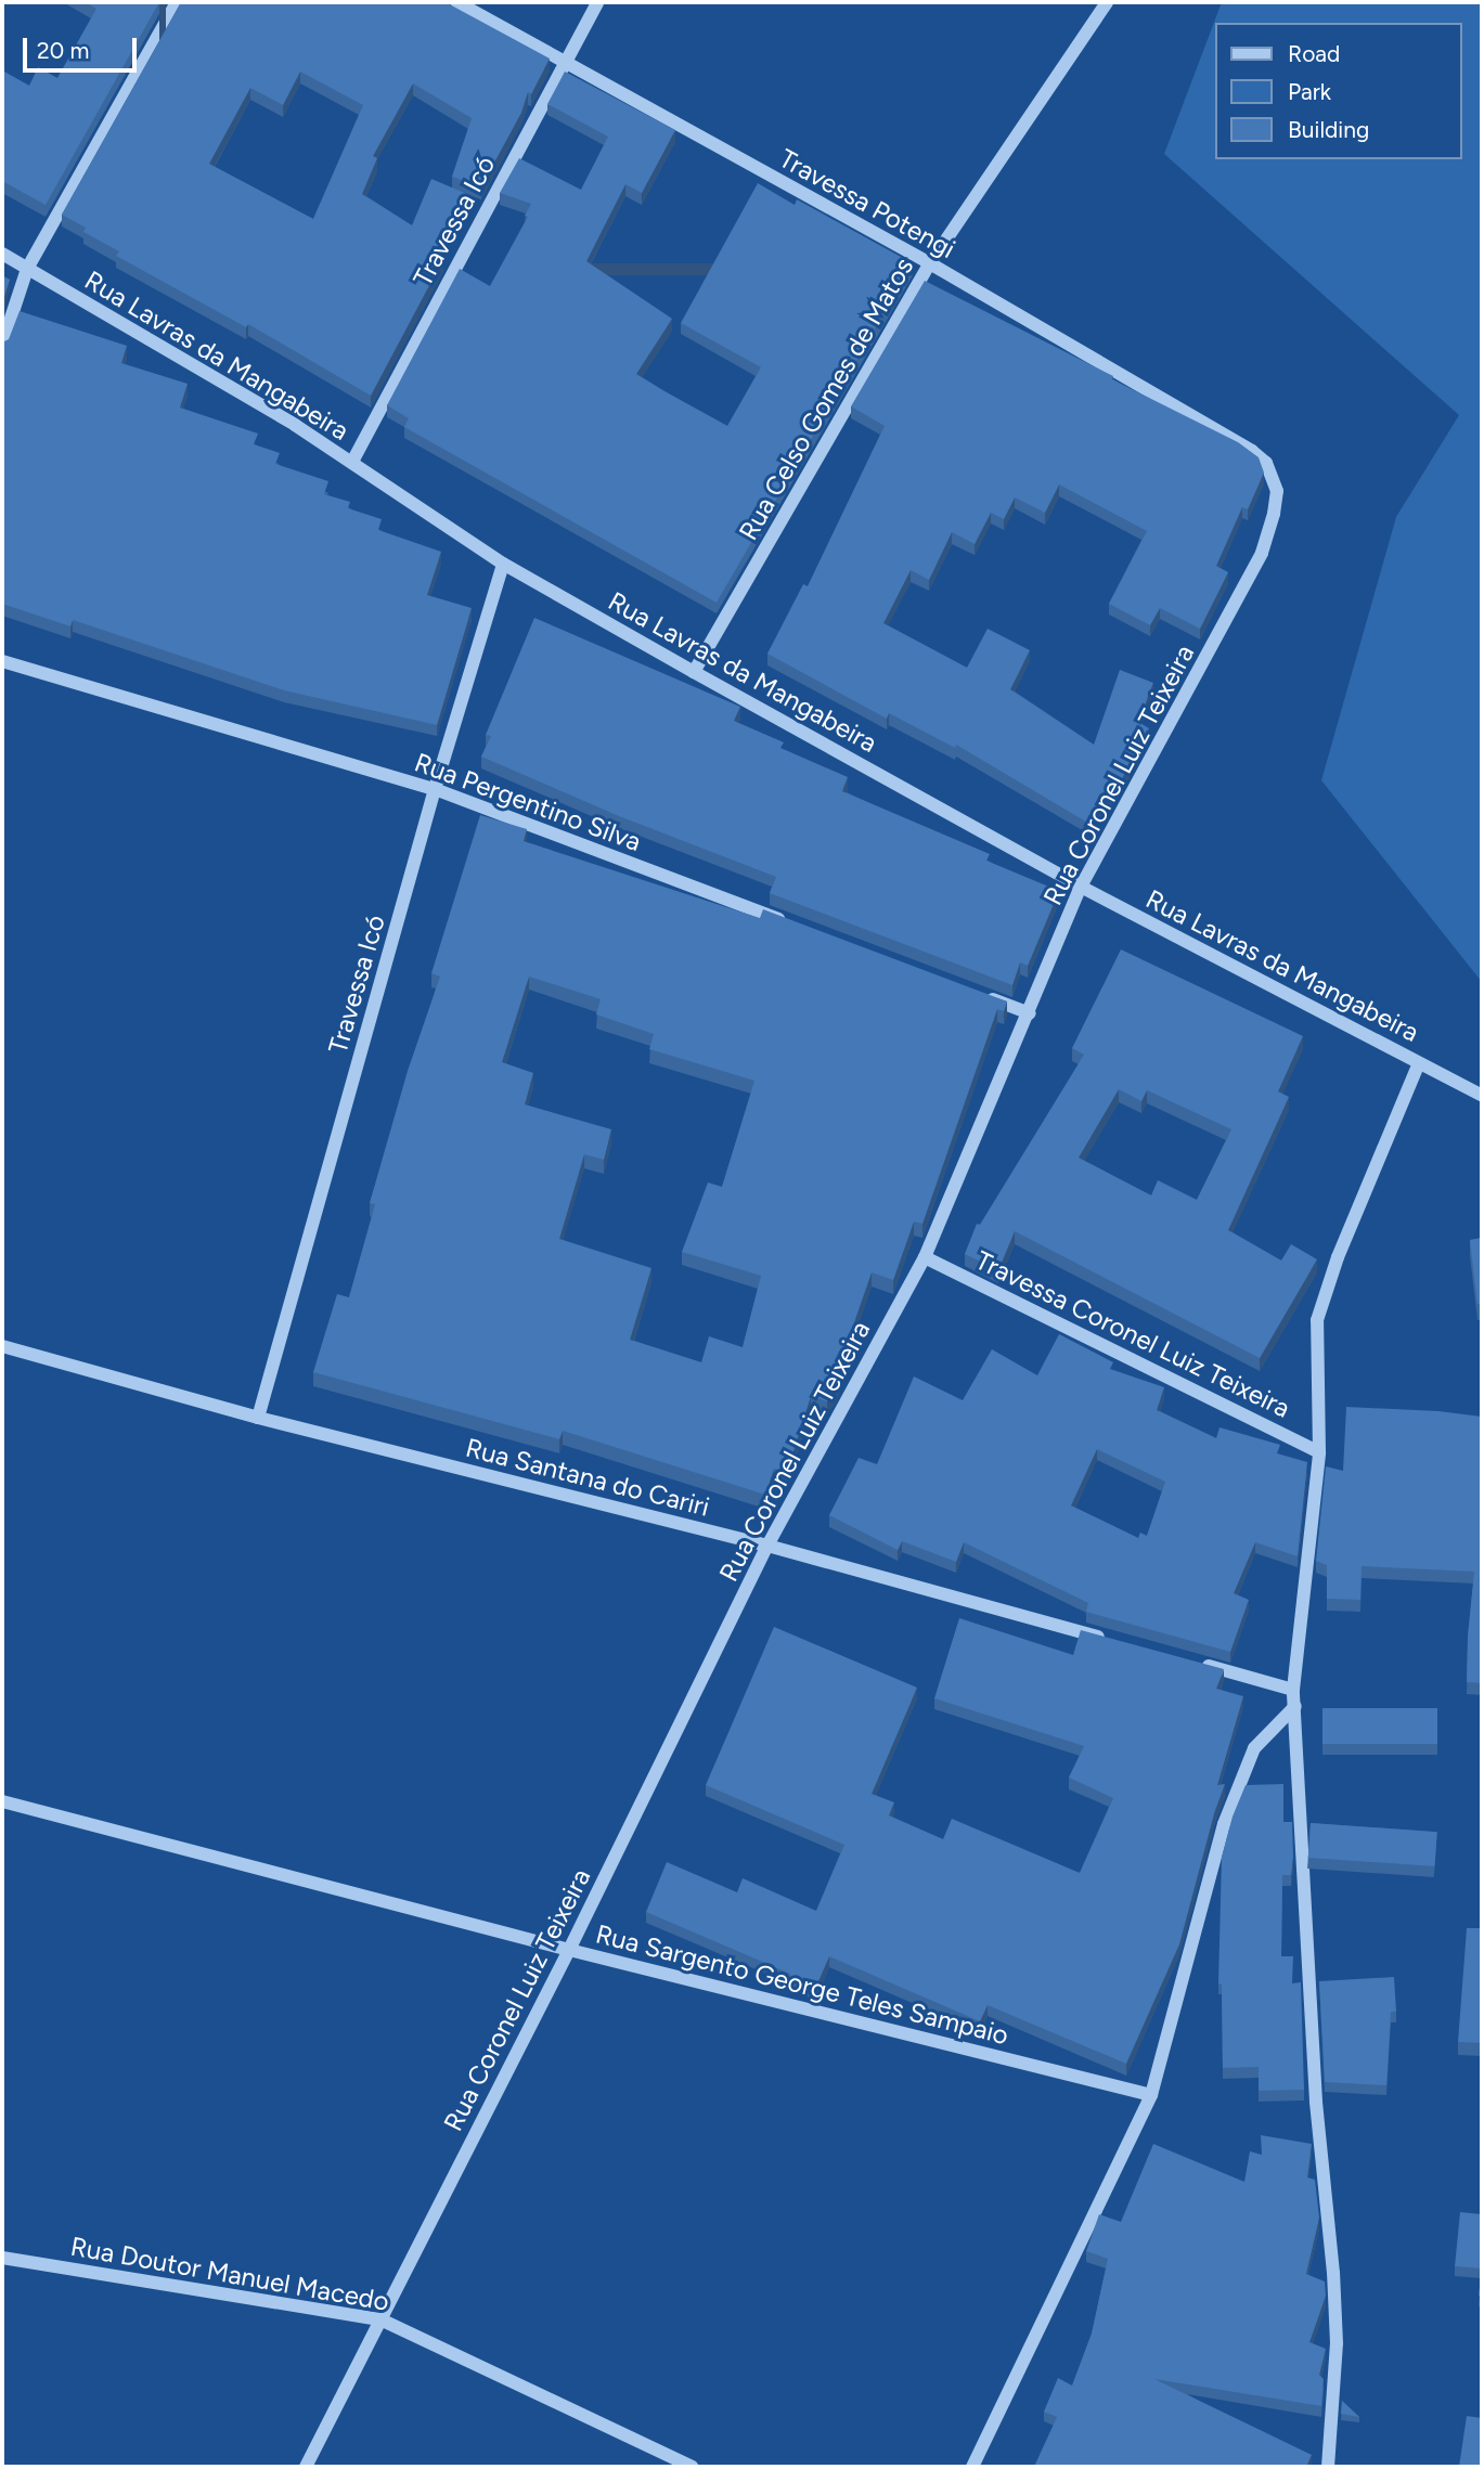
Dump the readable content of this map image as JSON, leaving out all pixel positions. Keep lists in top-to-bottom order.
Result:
{
  "streets": {
    "street": [
      "Travessa Potengi",
      "Travessa Icó",
      "Rua Lavras da Mangabeira",
      "Rua Celso Gomes de Matos",
      "Rua Coronel Luiz Teixeira",
      "Rua Pergentino Silva",
      "Travessa Coronel Luiz Teixeira",
      "Rua Santana do Cariri",
      "Rua Sargento George Teles Sampaio",
      "Rua Doutor Manuel Macedo"
    ]
  },
  "crossings": [
    ["Travessa Potengi", "Travessa Icó"],
    ["Travessa Potengi", "Rua Celso Gomes de Matos"],
    ["Travessa Potengi", "Rua Coronel Luiz Teixeira"],
    ["Travessa Icó", "Rua Lavras da Mangabeira"],
    ["Travessa Icó", "Rua Pergentino Silva"],
    ["Travessa Icó", "Rua Santana do Cariri"],
    ["Rua Lavras da Mangabeira", "Rua Celso Gomes de Matos"],
    ["Rua Lavras da Mangabeira", "Rua Coronel Luiz Teixeira"],
    ["Rua Coronel Luiz Teixeira", "Travessa Coronel Luiz Teixeira"],
    ["Rua Coronel Luiz Teixeira", "Rua Santana do Cariri"],
    ["Rua Coronel Luiz Teixeira", "Rua Sargento George Teles Sampaio"],
    ["Rua Coronel Luiz Teixeira", "Rua Doutor Manuel Macedo"]
  ],
  "legend": ["Road", "Park", "Building"],
  "scale_bar": "20 m"
}
